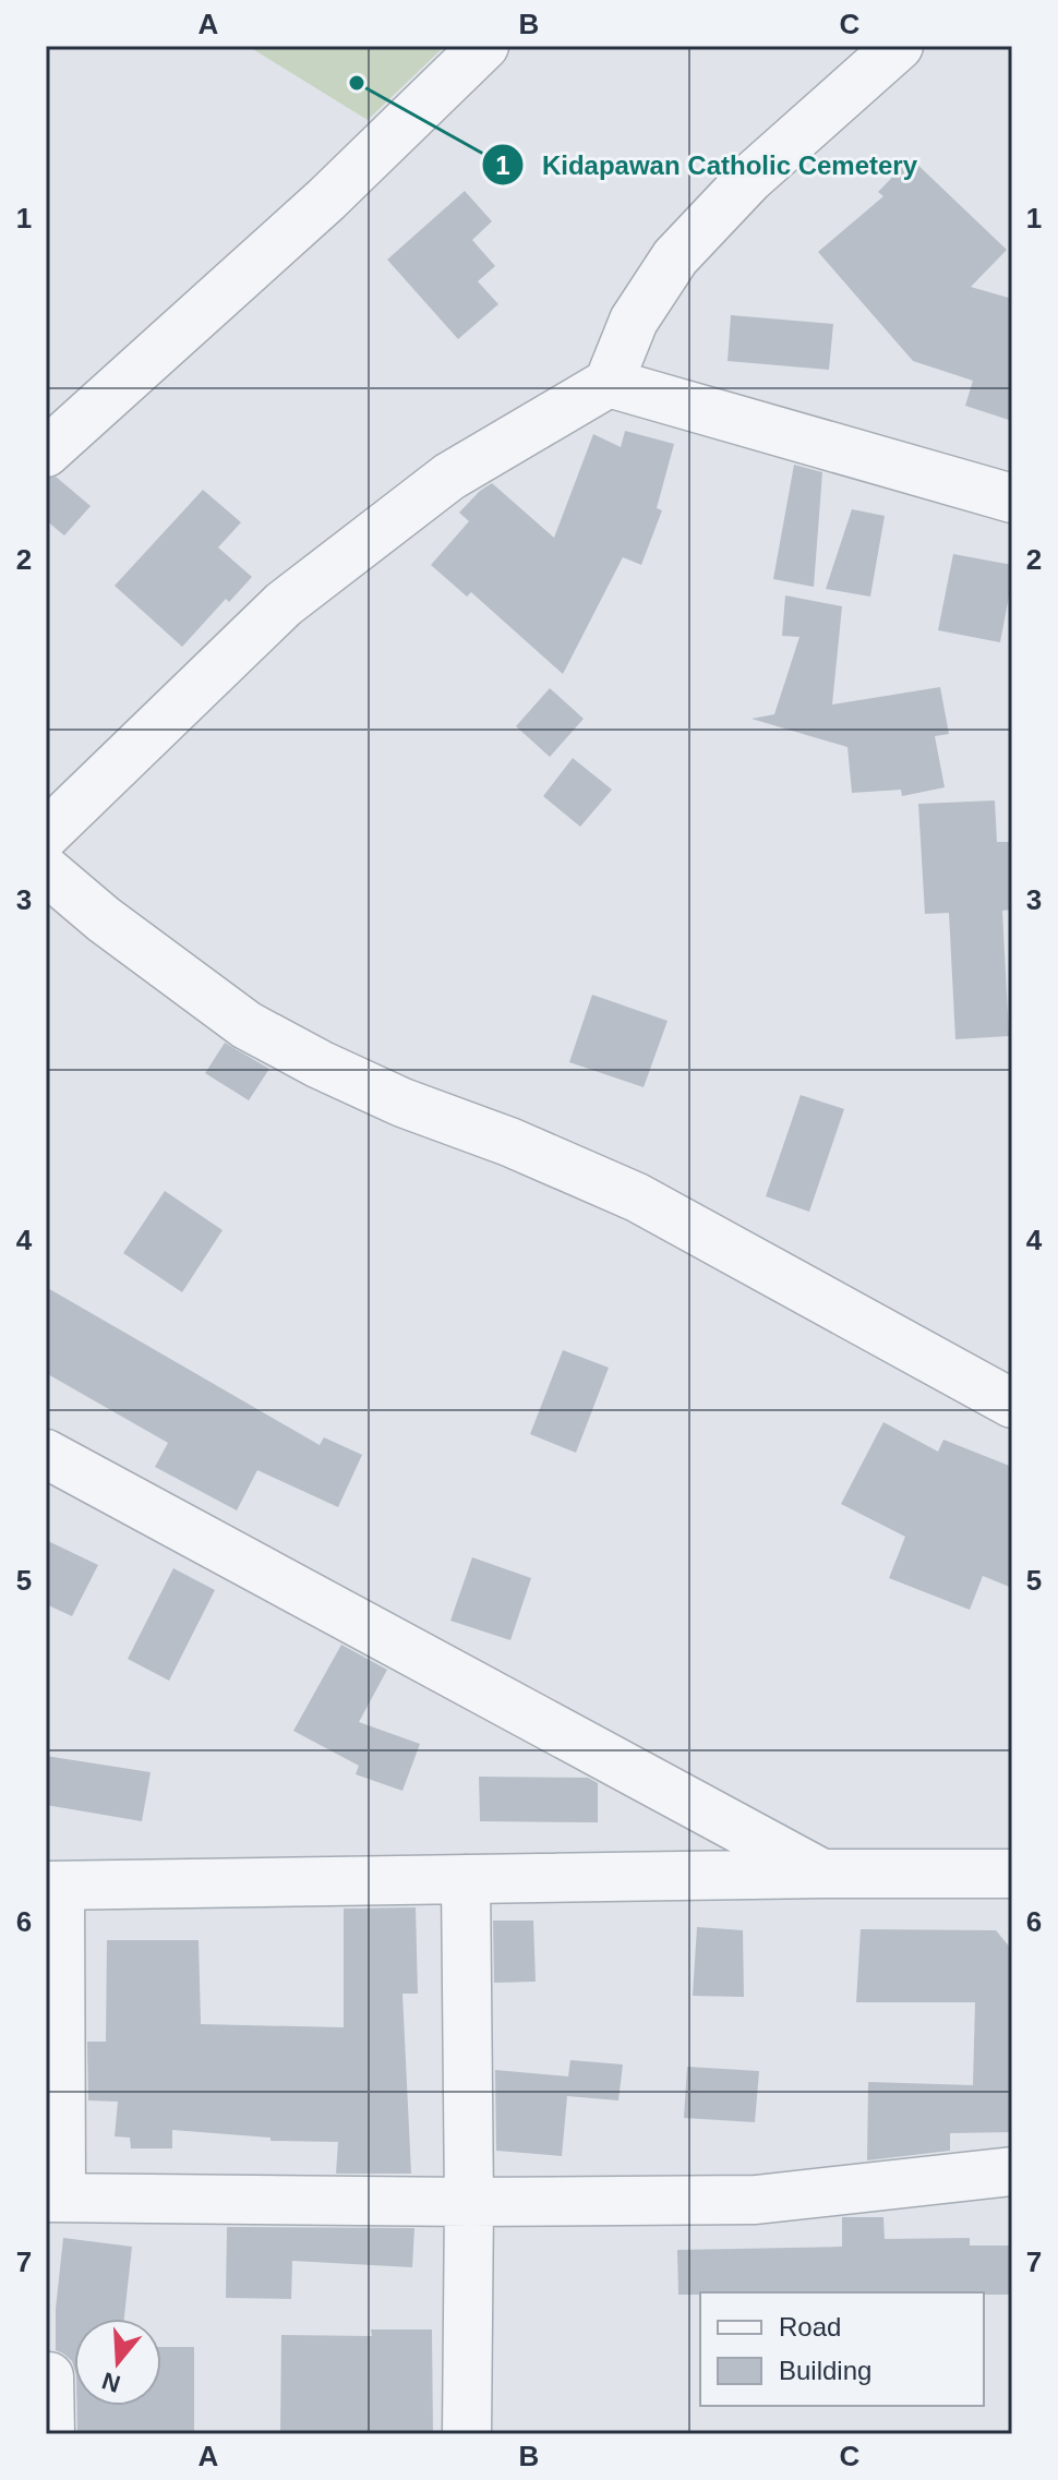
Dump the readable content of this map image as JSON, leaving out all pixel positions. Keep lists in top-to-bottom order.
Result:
{
  "places": ["Kidapawan Catholic Cemetery"],
  "legend": ["Road", "Building"],
  "north": "bottom",
  "grid": {
    "columns": ["A", "B", "C"],
    "rows": [
      "1",
      "2",
      "3",
      "4",
      "5",
      "6",
      "7"
    ]
  }
}
